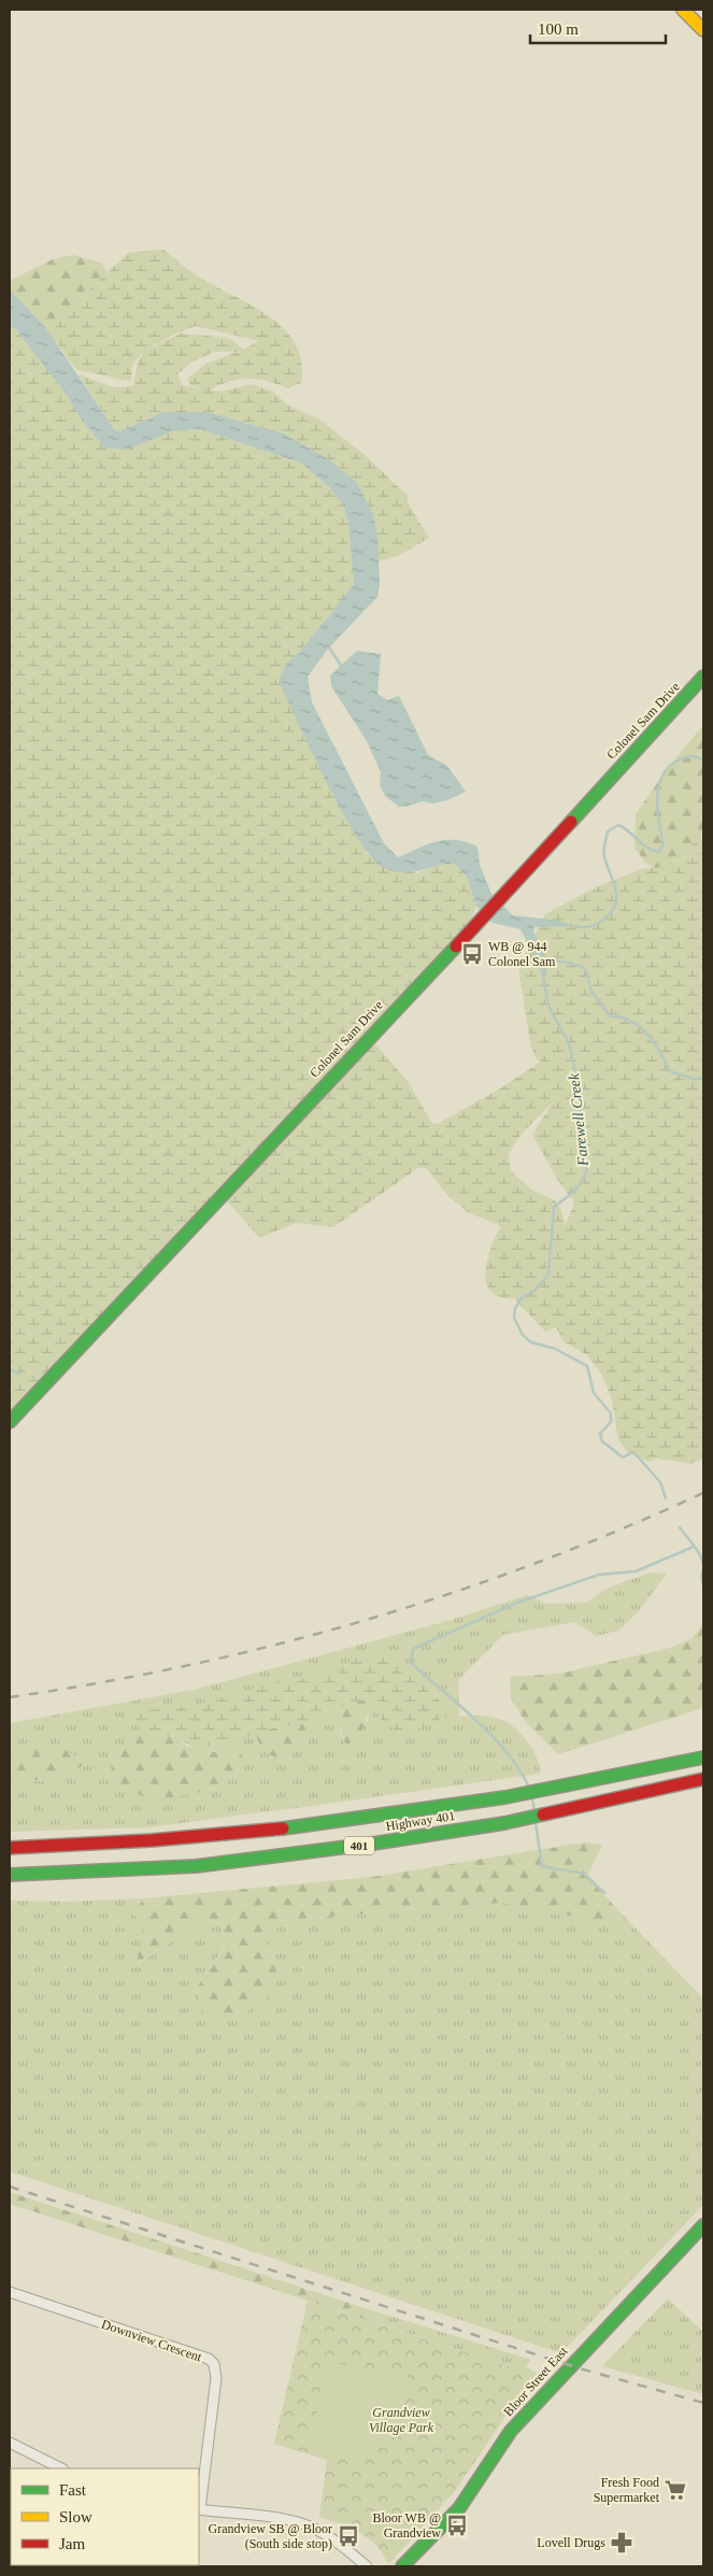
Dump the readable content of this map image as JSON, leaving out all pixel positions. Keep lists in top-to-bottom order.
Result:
{
  "streets": {
    "main road": [
      "Colonel Sam Drive",
      "Highway 401",
      "401",
      "Bloor Street East"
    ],
    "street": ["Downview Crescent"]
  },
  "water": ["Farewell Creek"],
  "parks": ["Grandview Village Park"],
  "places": {
    "bus stop": ["WB @ 944 Colonel Sam", "Bloor WB @ Grandview", "Grandview SB @ Bloor (South side stop)"],
    "supermarket": ["Fresh Food Supermarket"],
    "pharmacy": ["Lovell Drugs"]
  },
  "legend": ["Fast", "Slow", "Jam"],
  "scale_bar": "100 m"
}
